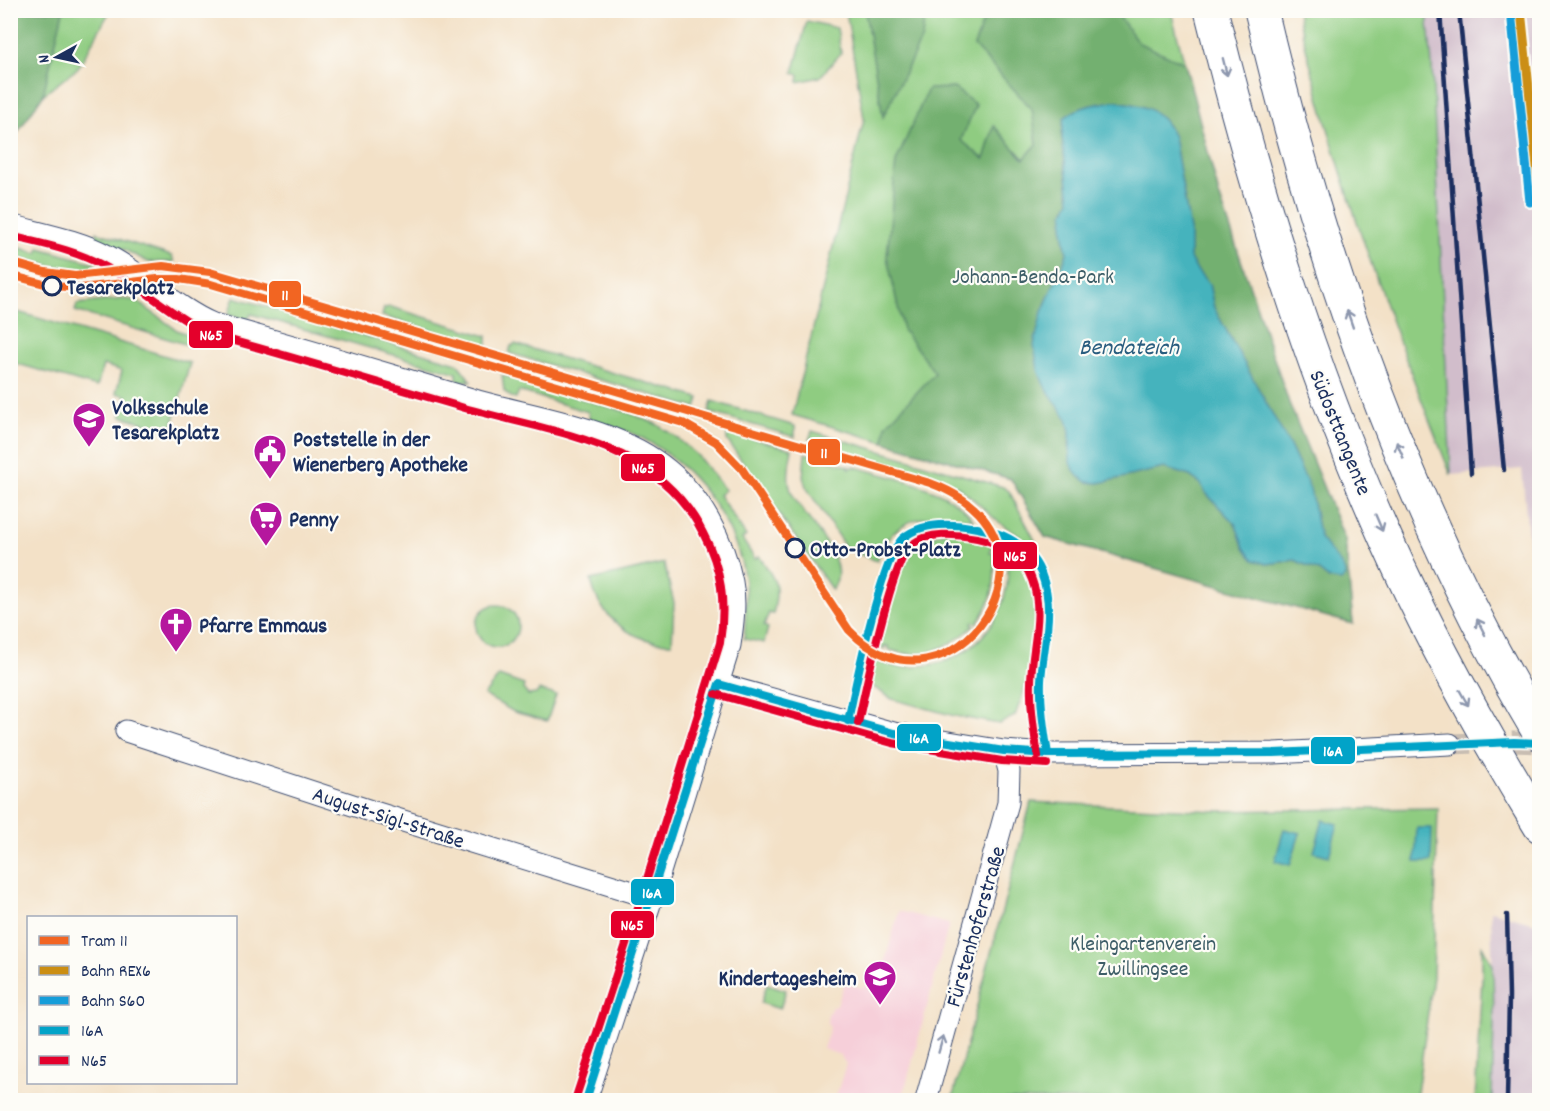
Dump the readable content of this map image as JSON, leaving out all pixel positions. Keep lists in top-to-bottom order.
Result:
{
  "streets": {
    "highway": ["Südosttangente"],
    "street": ["August-Sigl-Straße", "Fürstenhoferstraße"]
  },
  "one_way": ["Fürstenhoferstraße"],
  "water": ["Bendateich"],
  "parks": ["Johann-Benda-Park", "Kleingartenverein Zwillingsee"],
  "places": {
    "other": ["Tesarekplatz", "Otto-Probst-Platz"],
    "school or university": ["Volksschule Tesarekplatz", "Kindertagesheim"],
    "public building": ["Poststelle in der Wienerberg Apotheke"],
    "supermarket": ["Penny"],
    "church": ["Pfarre Emmaus"]
  },
  "lines": [
    "rail line REX6",
    "rail line S60",
    "transit line N65",
    "tram line 11",
    "transit line 16A"
  ],
  "legend": [
    "Tram 11",
    "Bahn REX6",
    "Bahn S60",
    "16A",
    "N65"
  ],
  "north": "left"
}
